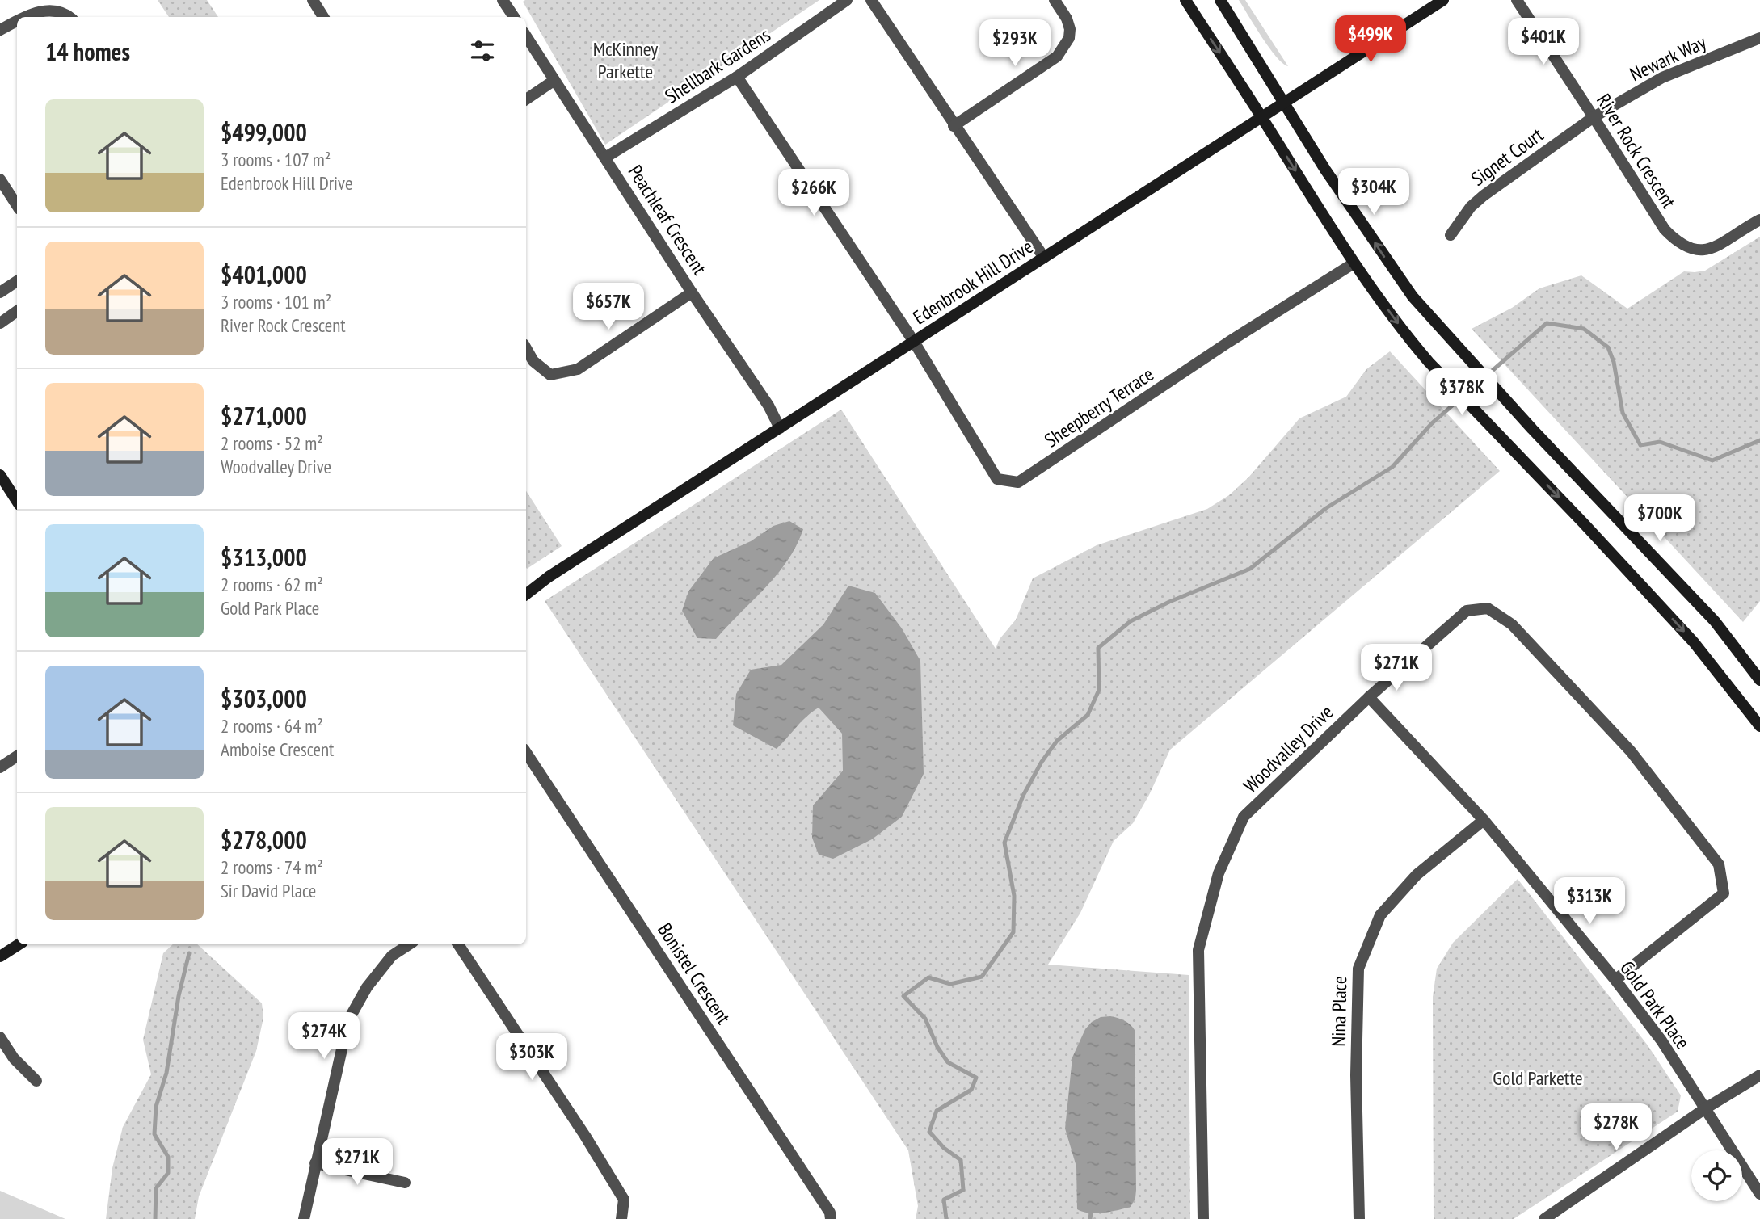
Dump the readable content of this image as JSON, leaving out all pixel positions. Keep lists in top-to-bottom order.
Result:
{
  "streets": {
    "main road": ["Edenbrook Hill Drive"],
    "street": [
      "Newark Way",
      "Shellbark Gardens",
      "River Rock Crescent",
      "Signet Court",
      "Peachleaf Crescent",
      "Sheepberry Terrace",
      "Woodvalley Drive",
      "Bonistel Crescent",
      "Gold Park Place",
      "Nina Place"
    ]
  },
  "crossings": [
    ["Newark Way", "River Rock Crescent"],
    ["Newark Way", "Signet Court"],
    ["Shellbark Gardens", "Peachleaf Crescent"],
    ["River Rock Crescent", "Signet Court"],
    ["Peachleaf Crescent", "Edenbrook Hill Drive"],
    ["Edenbrook Hill Drive", "Sheepberry Terrace"],
    ["Woodvalley Drive", "Gold Park Place"],
    ["Gold Park Place", "Nina Place"]
  ],
  "parks": ["McKinney Parkette", "Gold Parkette"],
  "page": {
    "price": [
      "$499K",
      "$401K",
      "$293K",
      "$304K",
      "$266K",
      "$657K",
      "$378K",
      "$700K",
      "$271K",
      "$313K",
      "$274K",
      "$303K",
      "$278K",
      "$271K"
    ],
    "heading": "14 homes",
    "list": [
      {
        "name": "$499,000",
        "note": "3 rooms · 107 m² · Edenbrook Hill Drive"
      },
      {
        "name": "$401,000",
        "note": "3 rooms · 101 m² · River Rock Crescent"
      },
      {
        "name": "$271,000",
        "note": "2 rooms · 52 m² · Woodvalley Drive"
      },
      {
        "name": "$313,000",
        "note": "2 rooms · 62 m² · Gold Park Place"
      },
      {
        "name": "$303,000",
        "note": "2 rooms · 64 m² · Amboise Crescent"
      },
      {
        "name": "$278,000",
        "note": "2 rooms · 74 m² · Sir David Place"
      }
    ]
  }
}
